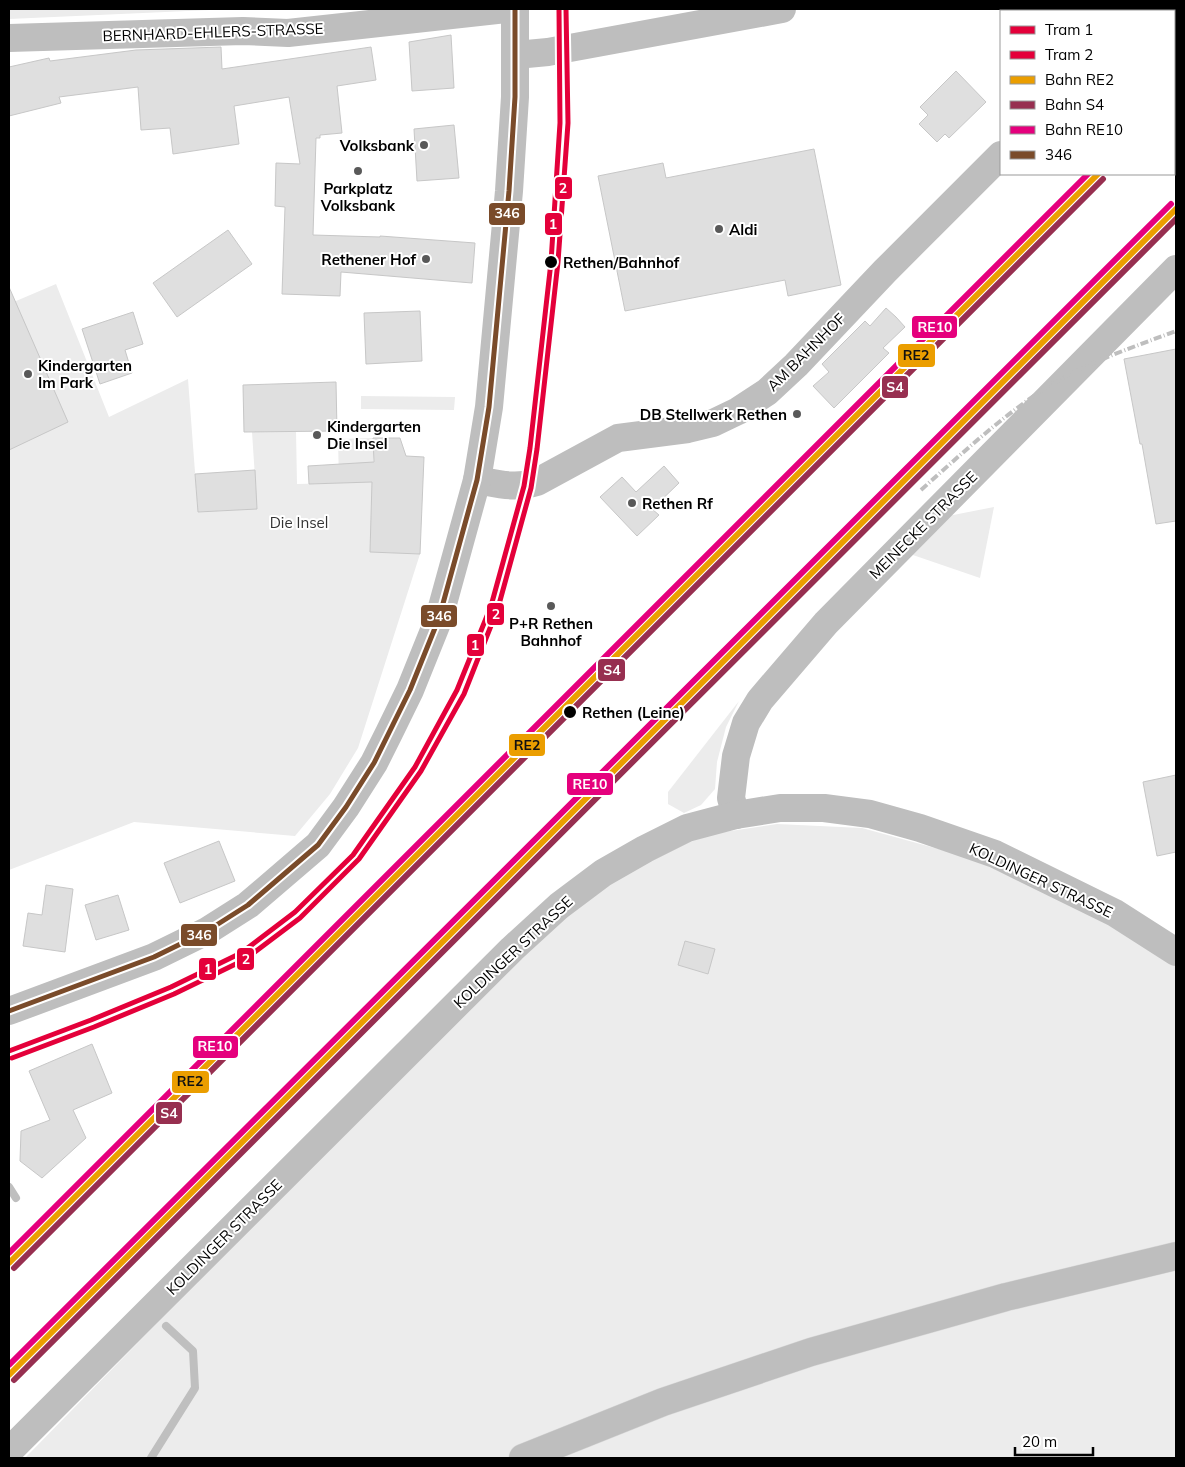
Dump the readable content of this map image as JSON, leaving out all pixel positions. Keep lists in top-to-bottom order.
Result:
{
  "streets": {
    "street": [
      "BERNHARD-EHLERS-STRASSE",
      "AM BAHNHOF",
      "MEINECKE STRASSE",
      "KOLDINGER STRASSE"
    ]
  },
  "crossings": [
    ["MEINECKE STRASSE", "KOLDINGER STRASSE"]
  ],
  "parks": ["Die Insel"],
  "places": [
    "Volksbank",
    "Parkplatz Volksbank",
    "Aldi",
    "Rethener Hof",
    "Rethen/Bahnhof",
    "Kindergarten Im Park",
    "DB Stellwerk Rethen",
    "Kindergarten Die Insel",
    "Rethen Rf",
    "P+R Rethen Bahnhof",
    "Rethen (Leine)"
  ],
  "lines": [
    "tram line 1",
    "tram line 2",
    "transit line 346",
    "rail line RE2",
    "rail line RE10",
    "rail line S4"
  ],
  "legend": [
    "Tram 1",
    "Tram 2",
    "Bahn RE2",
    "Bahn S4",
    "Bahn RE10",
    "346"
  ],
  "scale_bar": "20 m"
}
